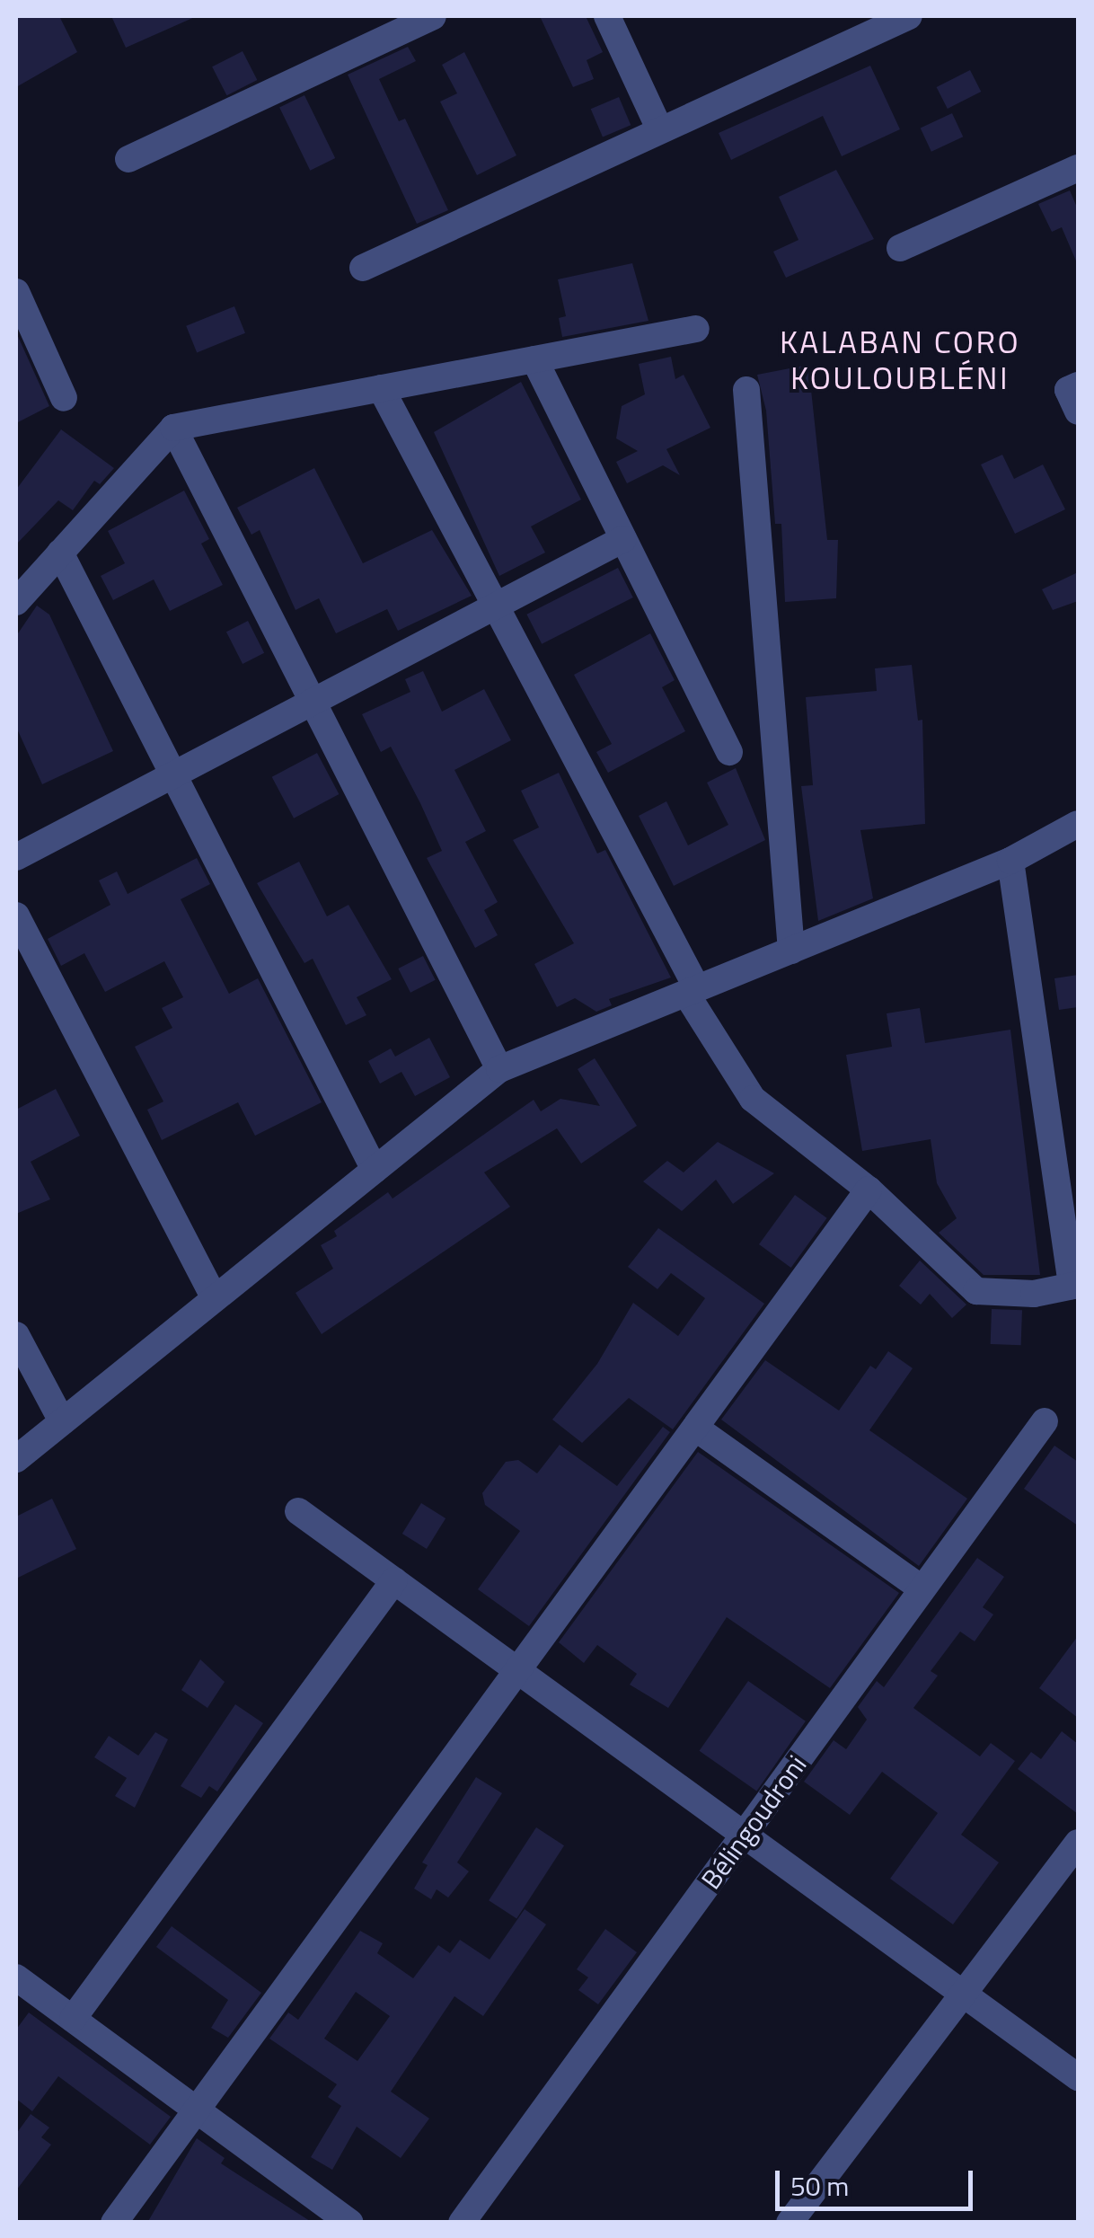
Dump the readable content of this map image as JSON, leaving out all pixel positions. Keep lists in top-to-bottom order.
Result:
{
  "streets": {
    "street": ["Bélingoudroni"]
  },
  "districts": ["KALABAN CORO KOULOUBLÉNI"],
  "scale_bar": "50 m"
}
